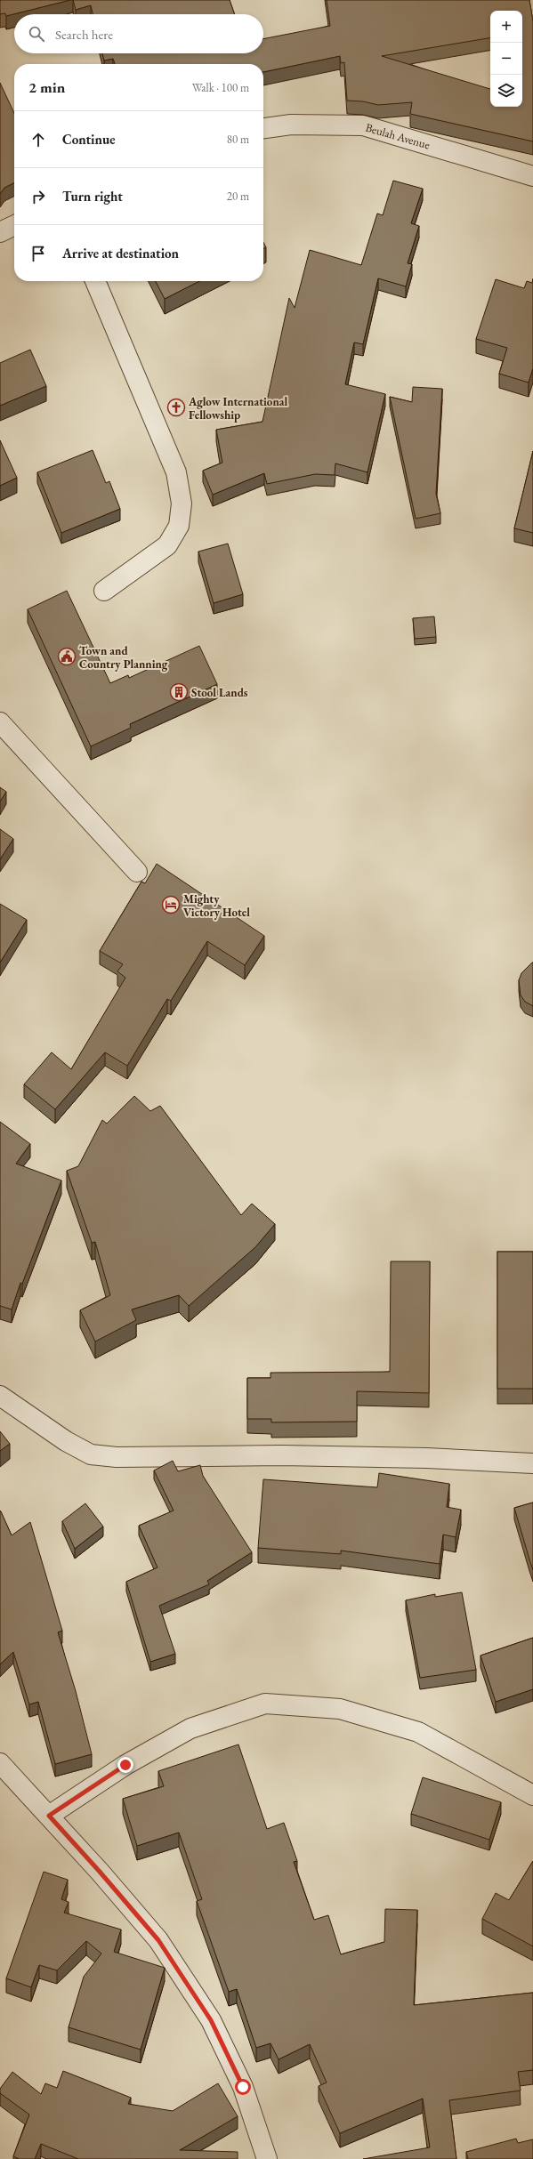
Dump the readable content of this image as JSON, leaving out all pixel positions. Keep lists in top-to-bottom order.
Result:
{
  "streets": {
    "street": ["Beulah Avenue"]
  },
  "places": {
    "church": ["Aglow International Fellowship"],
    "public building": ["Town and Country Planning"],
    "building": ["Stool Lands"],
    "hotel": ["Mighty Victory Hotel"]
  },
  "page": {
    "map_buttons": ["+", "−"],
    "search": "Search here",
    "heading": ["2 min", "Walk · 100 m"],
    "list": [
      ["Continue", "80 m"],
      ["Turn right", "20 m"],
      "Arrive at destination"
    ]
  }
}
